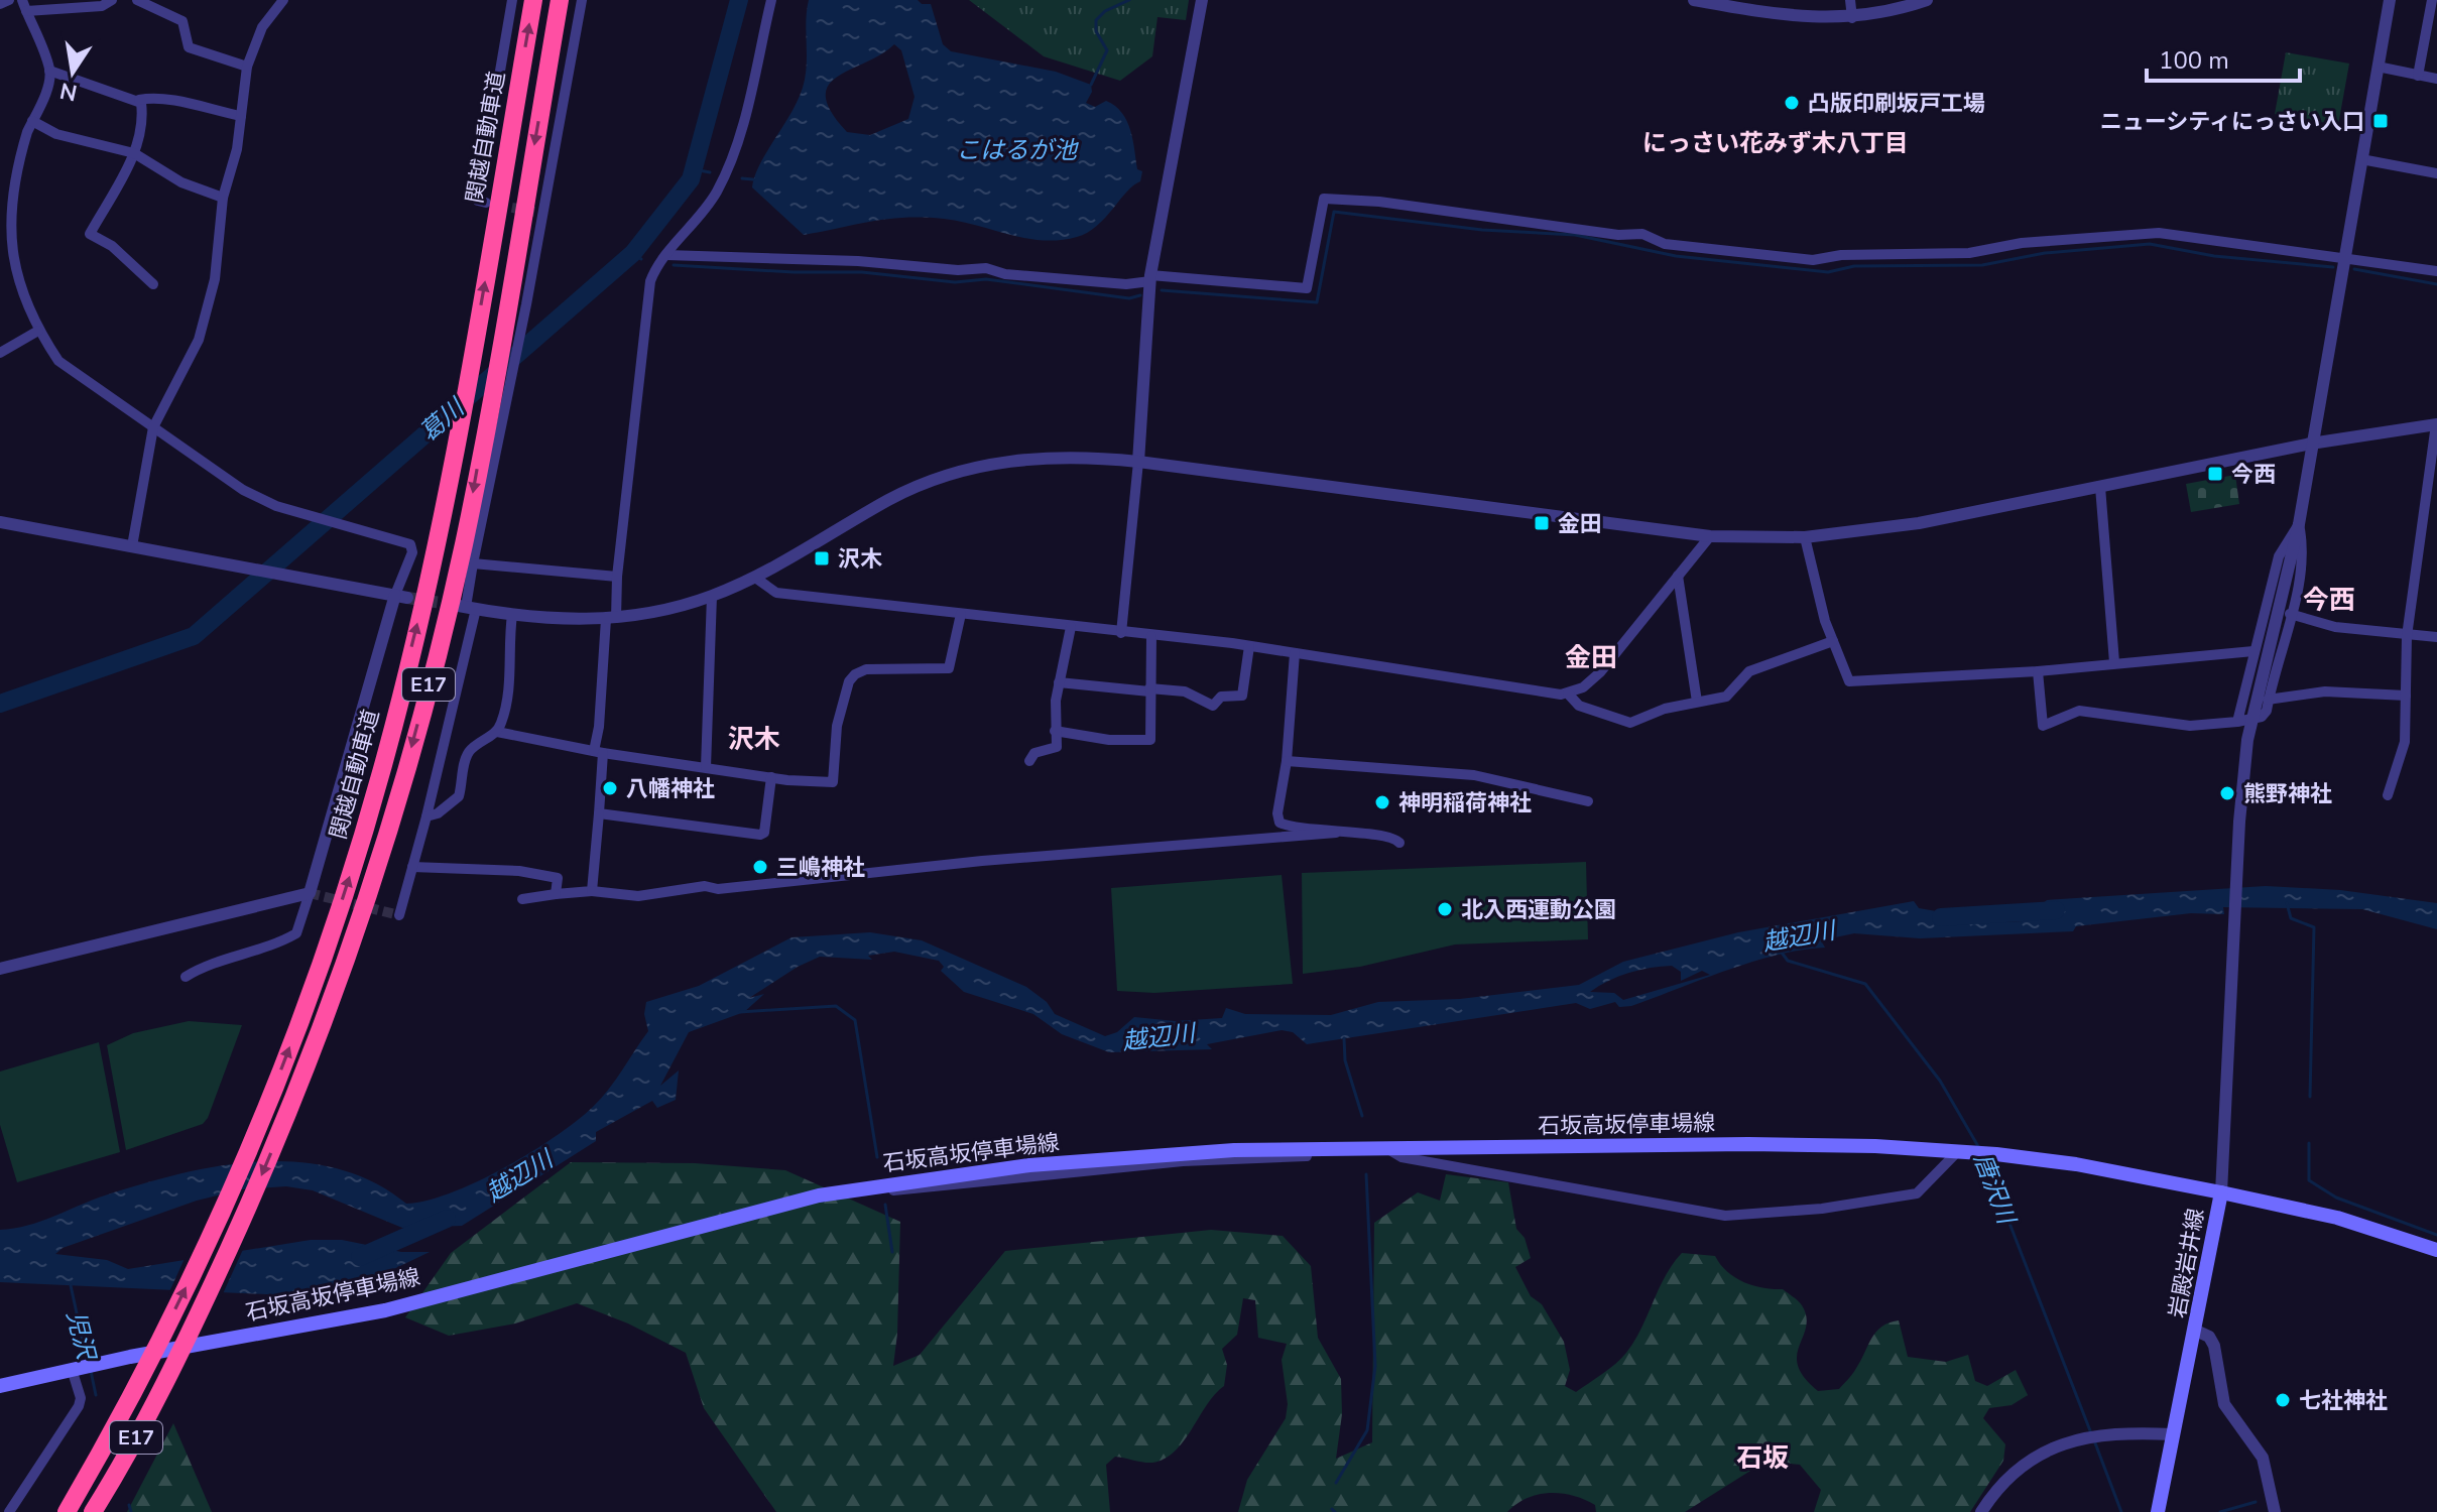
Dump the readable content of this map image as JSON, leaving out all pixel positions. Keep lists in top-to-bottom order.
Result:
{
  "streets": {
    "highway": ["関越自動車道", "E17"],
    "main road": ["石坂高坂停車場線", "岩殿岩井線"]
  },
  "crossings": [
    ["石坂高坂停車場線", "岩殿岩井線"]
  ],
  "districts": [
    "にっさい花みず木八丁目",
    "今西",
    "金田",
    "沢木",
    "石坂"
  ],
  "water": [
    "こはるが池",
    "葛川",
    "越辺川",
    "唐沢川",
    "児沢"
  ],
  "places": {
    "other": [
      "凸版印刷坂戸工場",
      "八幡神社",
      "熊野神社",
      "神明稲荷神社",
      "三嶋神社",
      "北入西運動公園",
      "七社神社"
    ],
    "transit": [
      "ニューシティにっさい入口",
      "今西",
      "金田",
      "沢木"
    ]
  },
  "scale_bar": "100 m",
  "north": "bottom"
}
